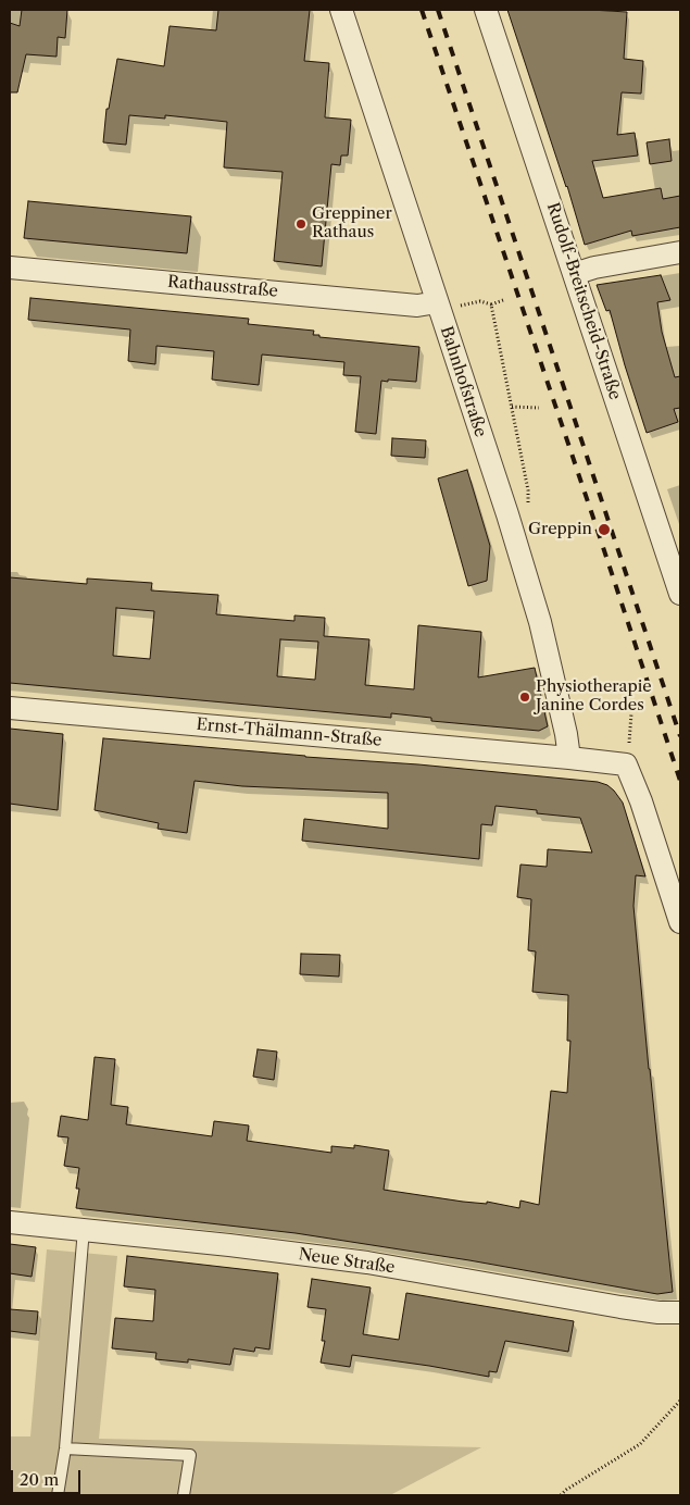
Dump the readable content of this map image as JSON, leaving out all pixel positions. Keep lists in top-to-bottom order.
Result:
{
  "streets": {
    "street": [
      "Rathausstraße",
      "Rudolf-Breitscheid-Straße",
      "Bahnhofstraße",
      "Ernst-Thälmann-Straße",
      "Neue Straße"
    ]
  },
  "crossings": [
    ["Rathausstraße", "Bahnhofstraße"],
    ["Bahnhofstraße", "Ernst-Thälmann-Straße"]
  ],
  "places": ["Greppiner Rathaus", "Greppin", "Physiotherapie Janine Cordes"],
  "scale_bar": "20 m"
}
